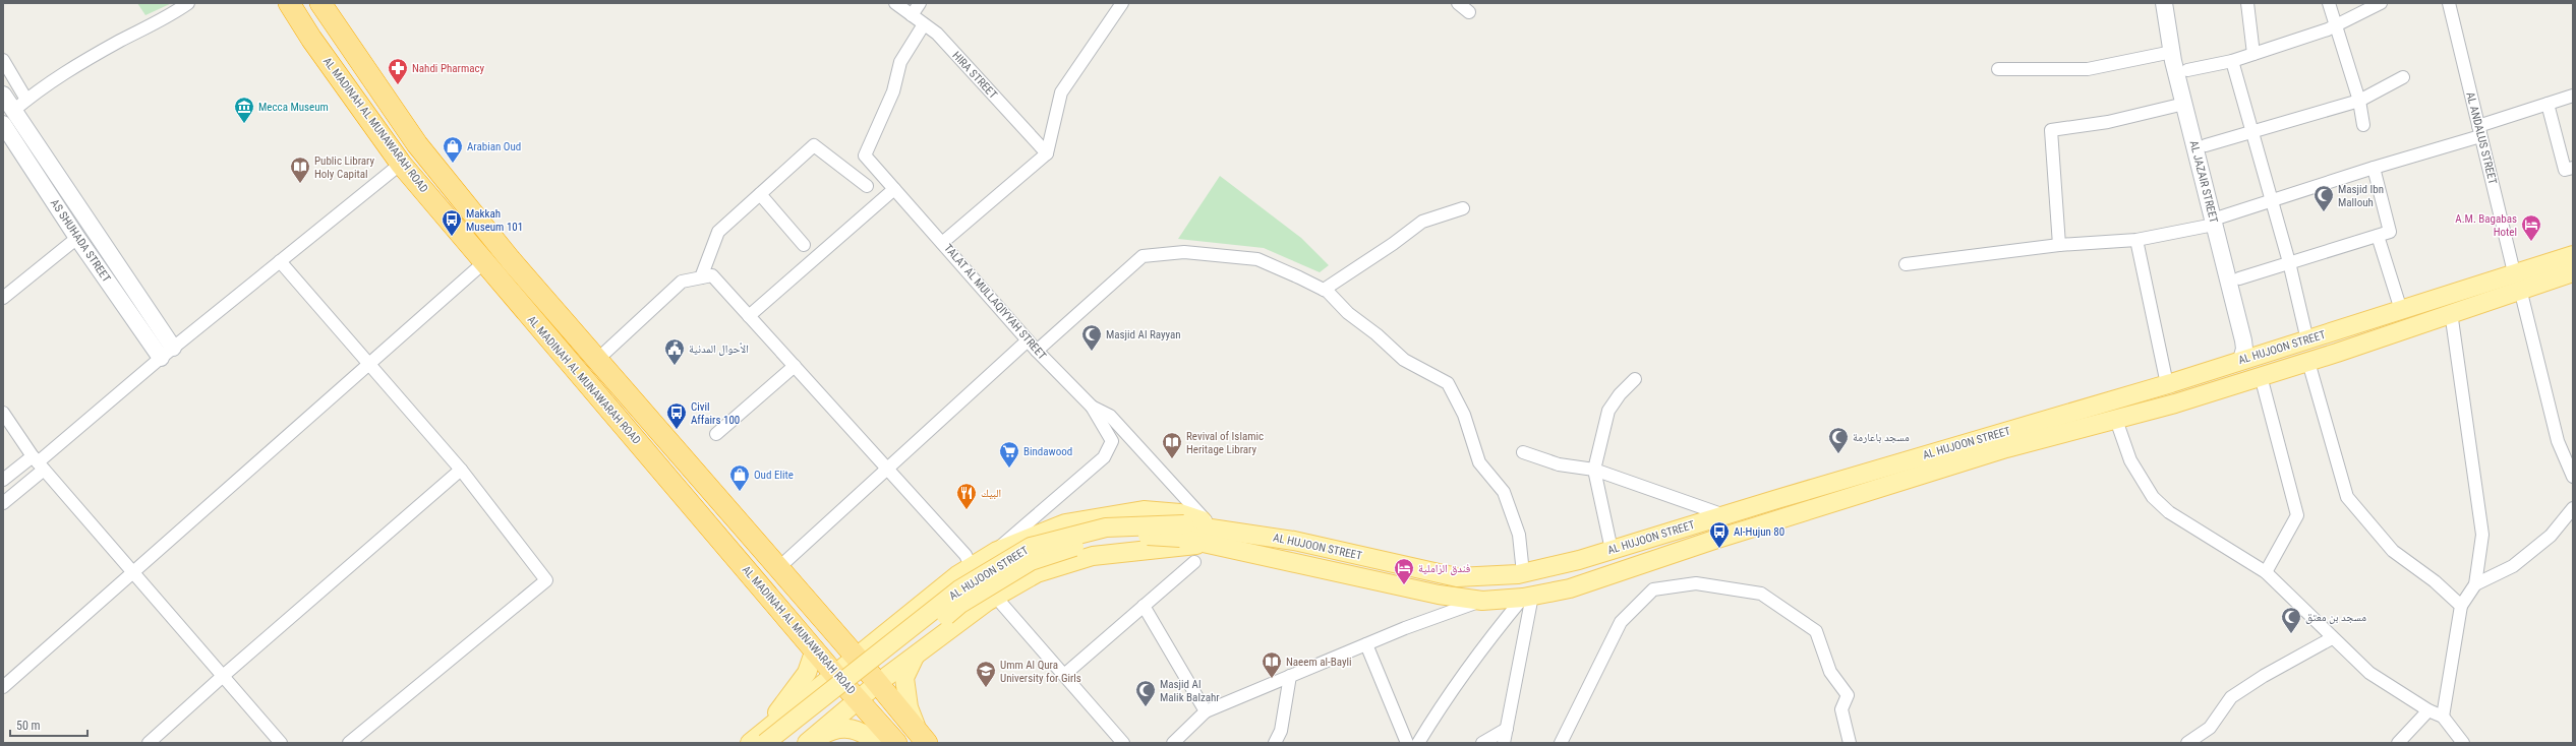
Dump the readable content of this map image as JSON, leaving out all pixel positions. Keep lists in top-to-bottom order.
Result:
{
  "streets": {
    "highway": ["AL MADINAH AL MUNAWARAH ROAD"],
    "main road": ["AL HUJOON STREET"],
    "street": [
      "HIRA STREET",
      "AL ANDALUS STREET",
      "AL JAZAIR STREET",
      "AS SHUHADA STREET",
      "TALAT AL MULLAQIYYAH STREET"
    ]
  },
  "crossings": [
    ["HIRA STREET", "TALAT AL MULLAQIYYAH STREET"],
    ["AL ANDALUS STREET", "AL HUJOON STREET"],
    ["AL JAZAIR STREET", "AL HUJOON STREET"]
  ],
  "places": {
    "pharmacy": ["Nahdi Pharmacy"],
    "museum": ["Mecca Museum"],
    "shop": ["Arabian Oud", "Oud Elite"],
    "library": ["Public Library Holy Capital", "Revival of Islamic Heritage Library", "Naeem al-Bayli"],
    "mosque": [
      "Masjid Ibn Mallouh",
      "Masjid Al Rayyan",
      "مسجد باعارمة",
      "مسجد بن معتق",
      "Masjid Al Malik Balzahr"
    ],
    "bus stop": ["Makkah Museum 101", "Civil Affairs 100", "Al-Hujun 80"],
    "hotel": ["A.M. Bagabas Hotel", "فندق الزاملية"],
    "public building": ["الأحوال المدنية"],
    "supermarket": ["Bindawood"],
    "restaurant": ["البيك"],
    "school or university": ["Umm Al Qura University for Girls"]
  },
  "scale_bar": "50 m"
}
